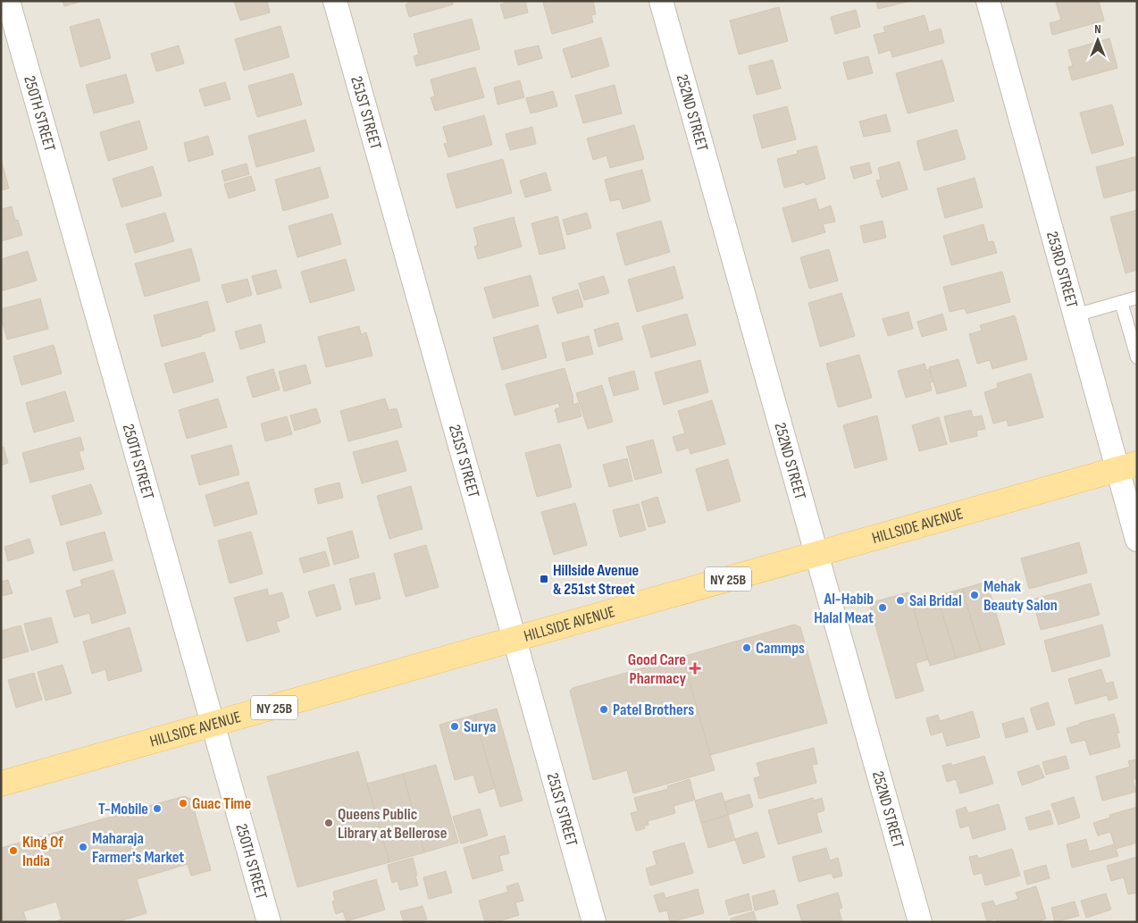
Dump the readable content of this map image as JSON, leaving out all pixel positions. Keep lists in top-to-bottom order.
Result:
{
  "streets": {
    "main road": ["HILLSIDE AVENUE", "NY 25B"],
    "street": [
      "250TH STREET",
      "251ST STREET",
      "252ND STREET",
      "253RD STREET"
    ]
  },
  "crossings": [
    ["250TH STREET", "HILLSIDE AVENUE"],
    ["251ST STREET", "HILLSIDE AVENUE"],
    ["252ND STREET", "HILLSIDE AVENUE"],
    ["253RD STREET", "HILLSIDE AVENUE"]
  ],
  "places": {
    "transit": ["Hillside Avenue & 251st Street"],
    "other": [
      "Mehak Beauty Salon",
      "Sai Bridal",
      "Al-Habib Halal Meat",
      "Cammps",
      "Patel Brothers",
      "Surya",
      "Guac Time",
      "T-Mobile",
      "Queens Public Library at Bellerose",
      "Maharaja Farmer's Market",
      "King Of India"
    ],
    "health": ["Good Care Pharmacy"]
  },
  "north": "top"
}
